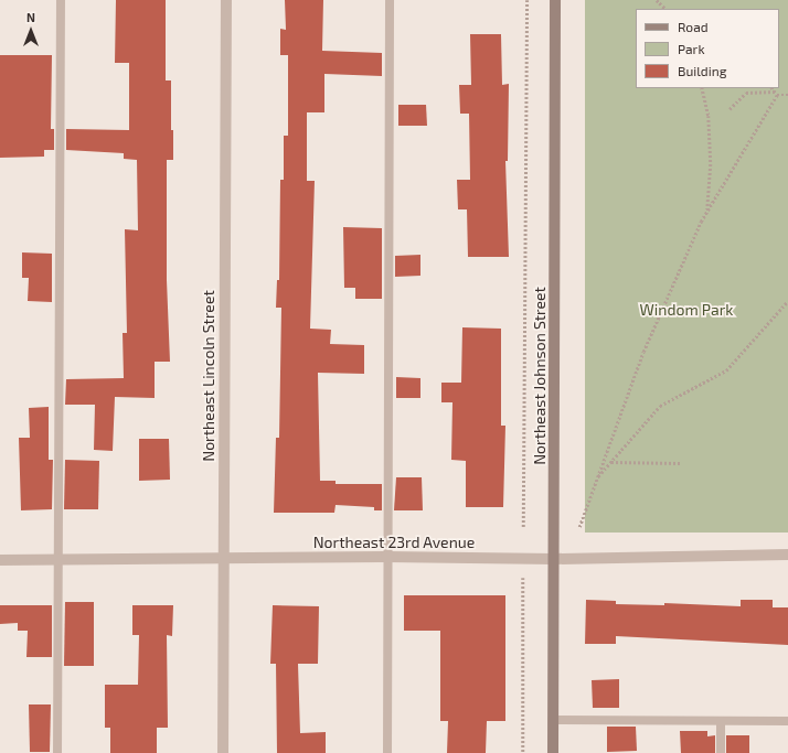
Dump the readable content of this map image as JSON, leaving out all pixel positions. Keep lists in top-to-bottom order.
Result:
{
  "streets": {
    "main road": ["Northeast Johnson Street"],
    "street": ["Northeast Lincoln Street", "Northeast 23rd Avenue"]
  },
  "crossings": [
    ["Northeast Lincoln Street", "Northeast 23rd Avenue"],
    ["Northeast Johnson Street", "Northeast 23rd Avenue"]
  ],
  "parks": ["Windom Park"],
  "legend": ["Road", "Park", "Building"],
  "north": "top"
}
